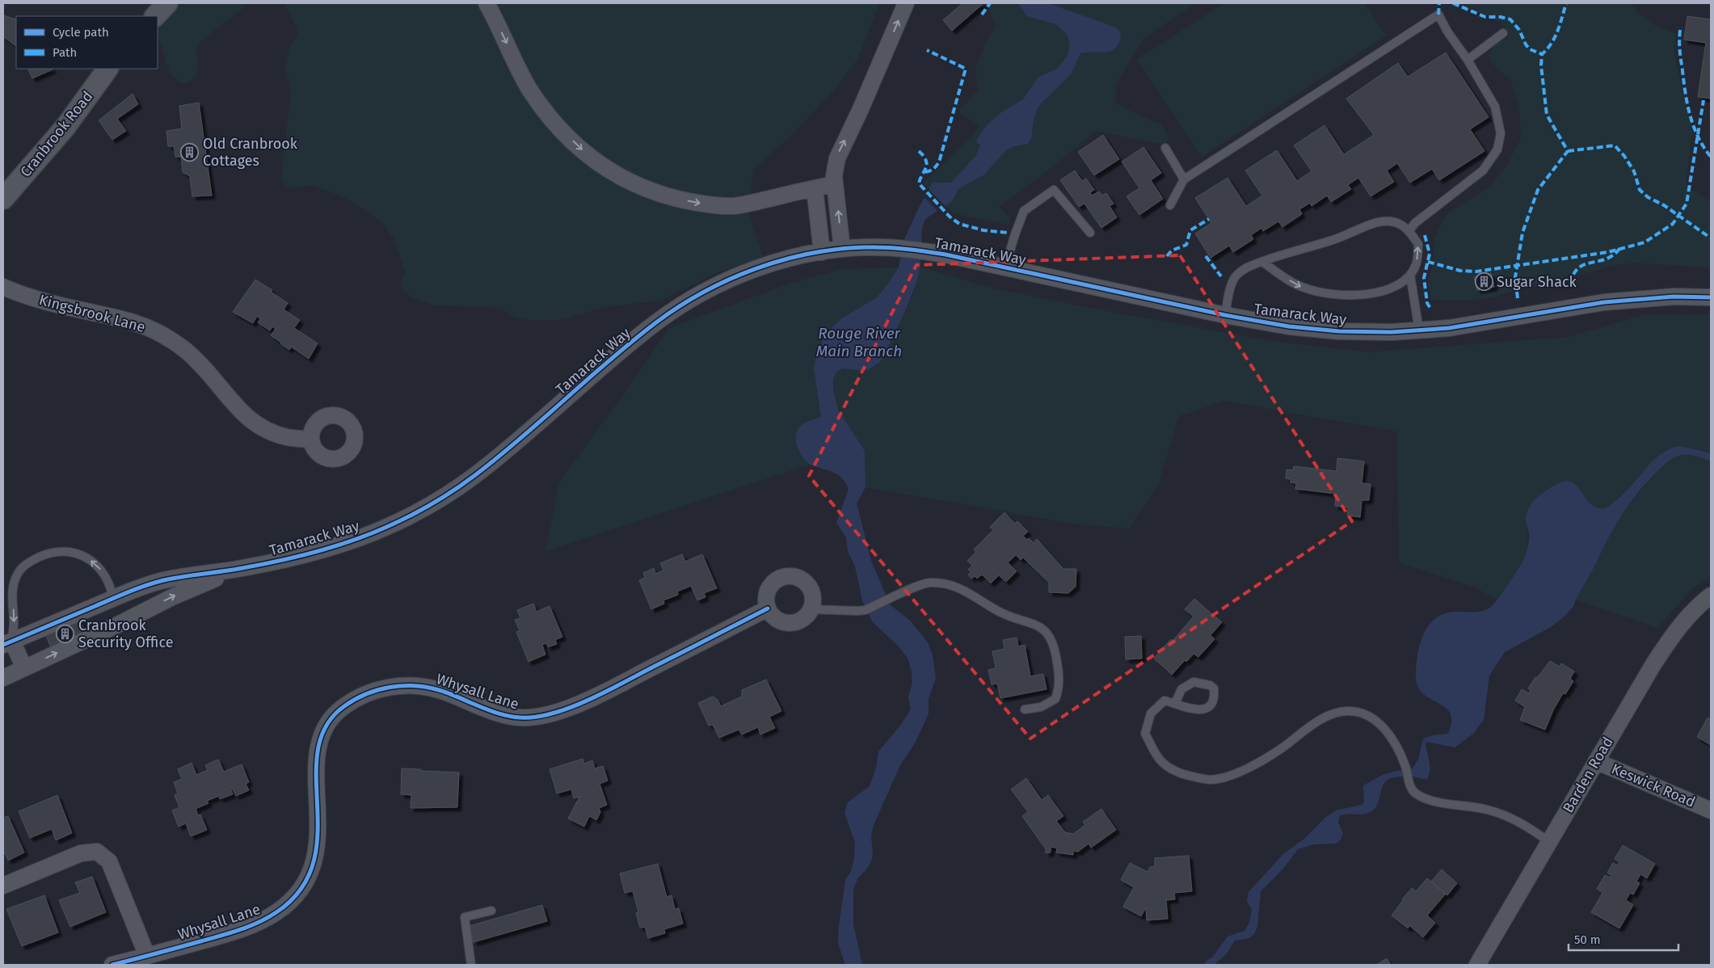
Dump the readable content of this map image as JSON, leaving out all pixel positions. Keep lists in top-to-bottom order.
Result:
{
  "streets": {
    "street": [
      "Cranbrook Road",
      "Tamarack Way",
      "Kingsbrook Lane",
      "Whysall Lane",
      "Barden Road",
      "Keswick Road"
    ]
  },
  "crossings": [
    ["Barden Road", "Keswick Road"]
  ],
  "water": ["Rouge River Main Branch"],
  "places": {
    "building": ["Old Cranbrook Cottages", "Sugar Shack", "Cranbrook Security Office"]
  },
  "legend": ["Cycle path", "Path"],
  "scale_bar": "50 m"
}
